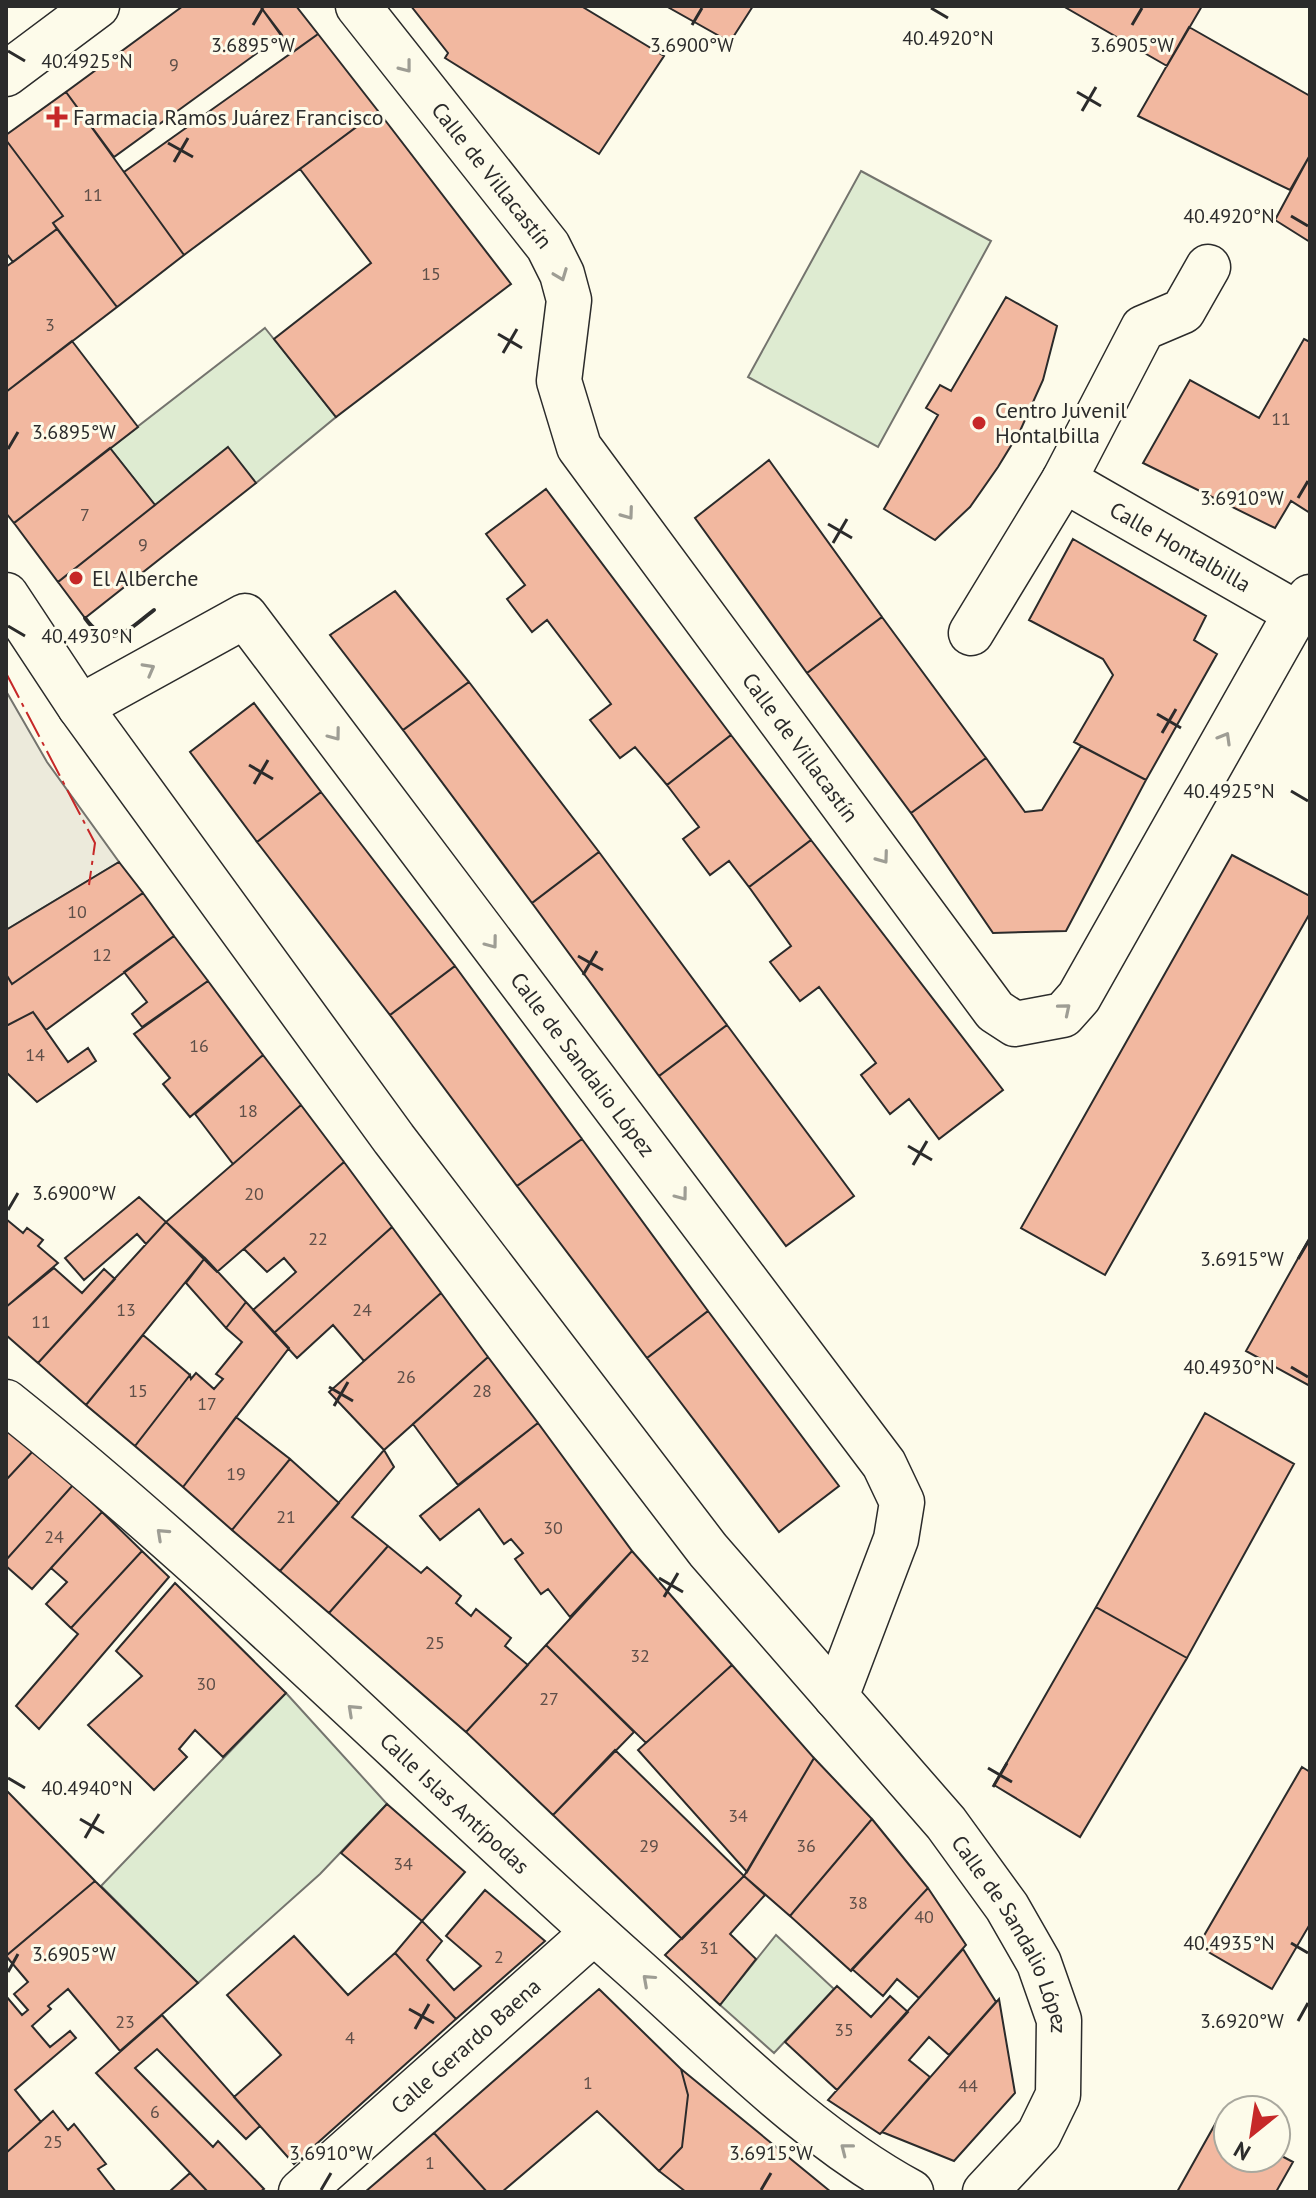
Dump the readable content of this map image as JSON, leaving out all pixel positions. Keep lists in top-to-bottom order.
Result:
{
  "streets": {
    "street": [
      "Calle de Villacastín",
      "Calle Hontalbilla",
      "Calle de Sandalio López",
      "Calle Islas Antípodas",
      "Calle Gerardo Baena"
    ]
  },
  "crossings": [
    ["Calle de Villacastín", "Calle Hontalbilla"],
    ["Calle Islas Antípodas", "Calle Gerardo Baena"]
  ],
  "one_way": ["Calle Islas Antípodas"],
  "places": {
    "health": ["Farmacia Ramos Juárez Francisco"],
    "other": ["Centro Juvenil Hontalbilla", "El Alberche"]
  },
  "house_numbers": [
    "9",
    "11",
    "15",
    "3",
    "11",
    "7",
    "9",
    "10",
    "12",
    "16",
    "14",
    "18",
    "20",
    "22",
    "13",
    "24",
    "11",
    "26",
    "15",
    "28",
    "17",
    "19",
    "21",
    "30",
    "24",
    "25",
    "32",
    "30",
    "27",
    "34",
    "29",
    "36",
    "34",
    "38",
    "40",
    "31",
    "2",
    "23",
    "35",
    "4",
    "1",
    "44",
    "6",
    "25",
    "1"
  ],
  "north": "bottom left",
  "coordinates": [
    "40.4920°N",
    "3.6895°W",
    "3.6900°W",
    "3.6905°W",
    "40.4925°N",
    "3.6910°W",
    "40.4930°N",
    "3.6915°W",
    "40.4940°N",
    "40.4935°N",
    "3.6920°W"
  ]
}
